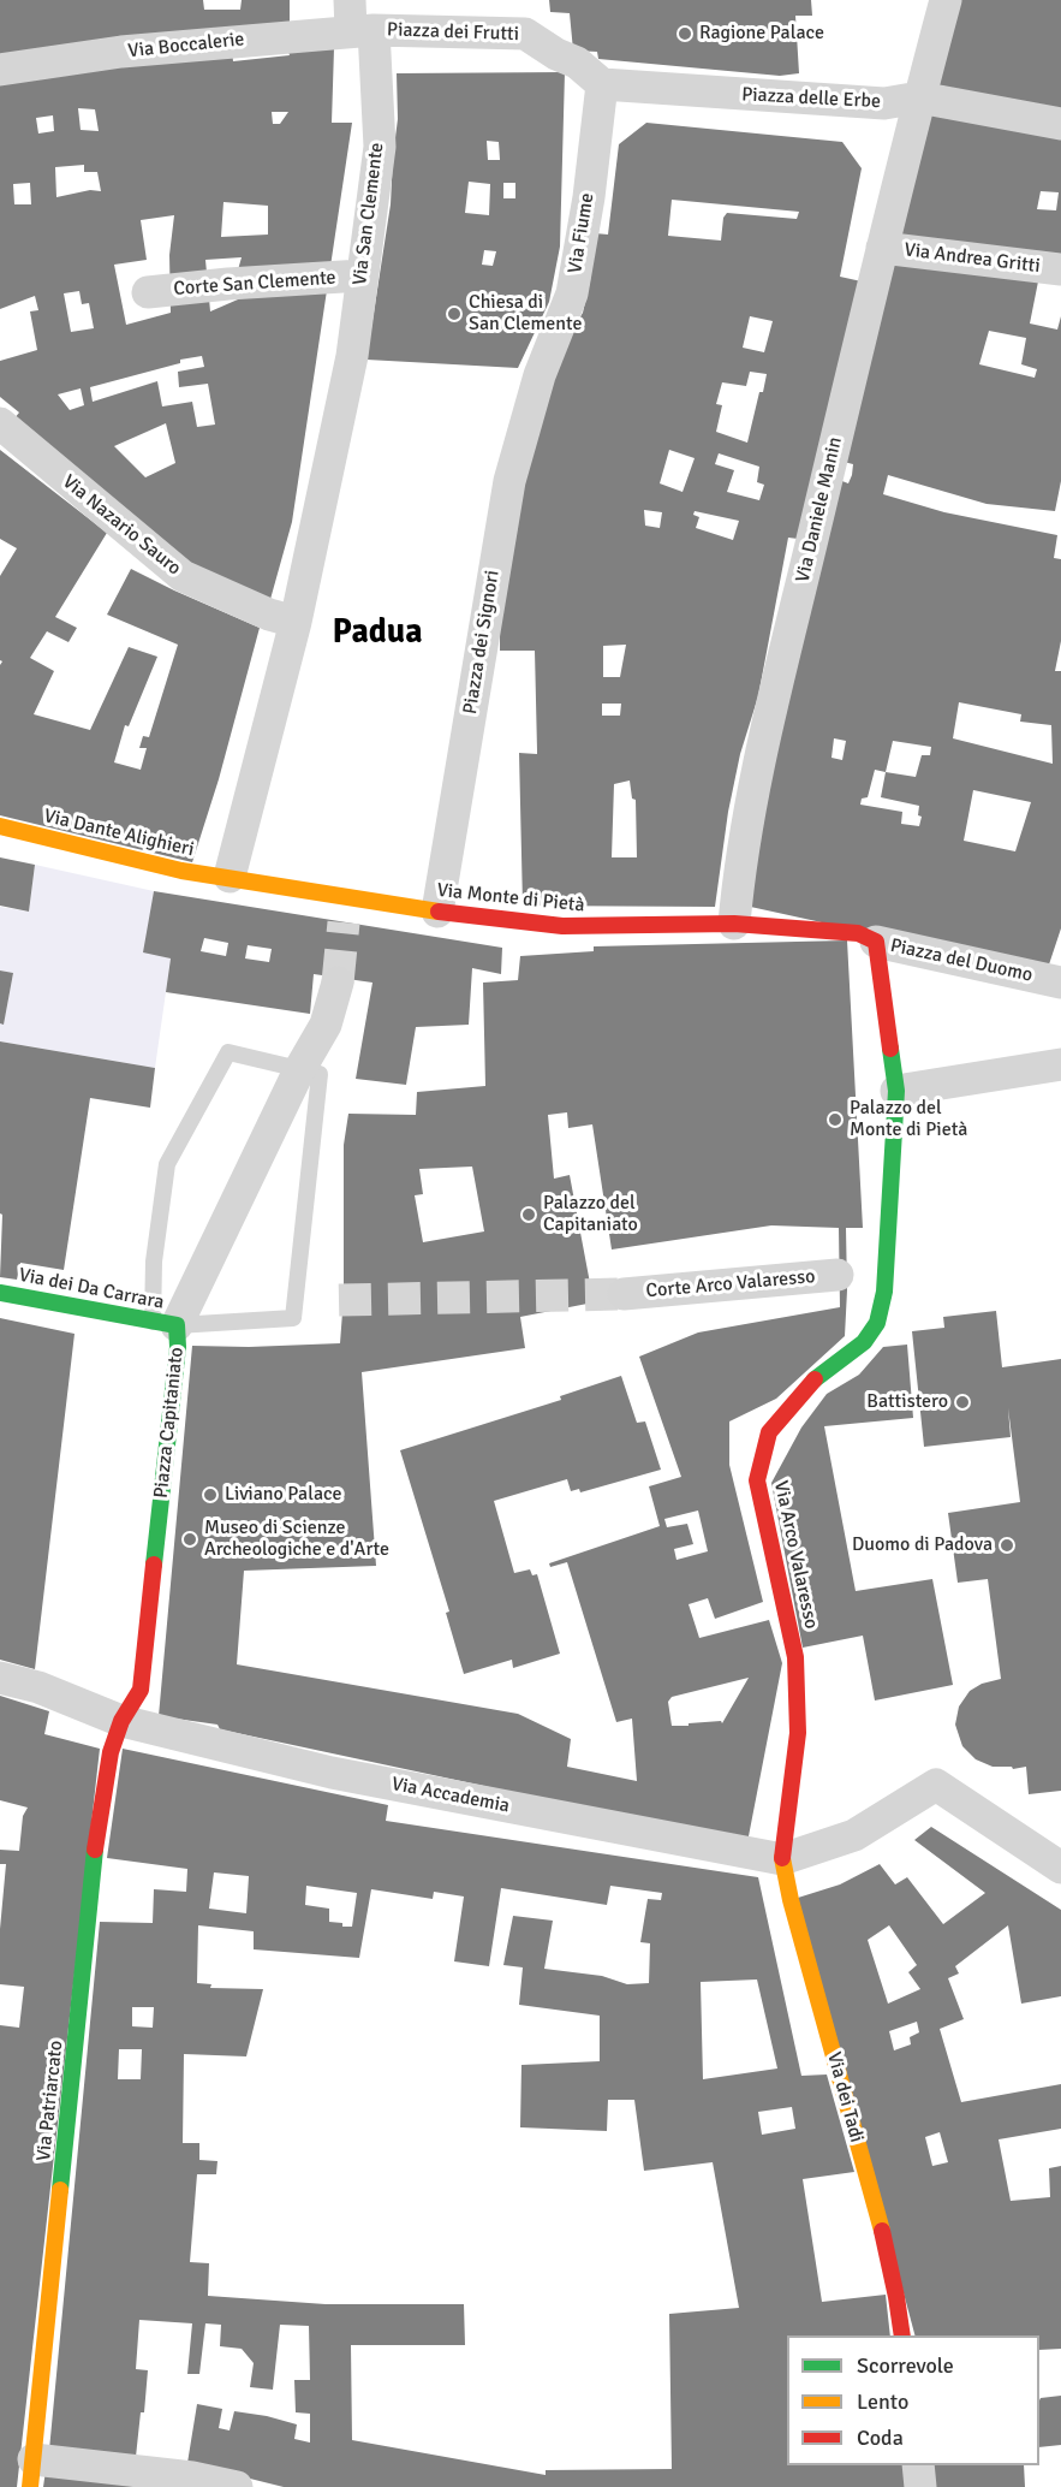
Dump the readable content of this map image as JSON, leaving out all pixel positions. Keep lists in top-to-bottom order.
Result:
{
  "streets": {
    "street": [
      "Piazza dei Frutti",
      "Via Boccalerie",
      "Piazza delle Erbe",
      "Via San Clemente",
      "Via Fiume",
      "Via Andrea Gritti",
      "Corte San Clemente",
      "Via Daniele Manin",
      "Via Nazario Sauro",
      "Piazza dei Signori",
      "Via Dante Alighieri",
      "Via Monte di Pietà",
      "Piazza del Duomo",
      "Corte Arco Valaresso",
      "Via dei Da Carrara",
      "Piazza Capitaniato",
      "Via Arco Valaresso",
      "Via Accademia",
      "Via dei Tadi",
      "Via Patriarcato"
    ]
  },
  "crossings": [
    ["Piazza dei Frutti", "Via Boccalerie"],
    ["Piazza dei Frutti", "Piazza delle Erbe"],
    ["Piazza dei Frutti", "Via San Clemente"],
    ["Piazza dei Frutti", "Via Fiume"],
    ["Via Boccalerie", "Via San Clemente"],
    ["Piazza delle Erbe", "Via Fiume"],
    ["Piazza delle Erbe", "Via Daniele Manin"],
    ["Via San Clemente", "Corte San Clemente"],
    ["Via San Clemente", "Via Nazario Sauro"],
    ["Via Fiume", "Piazza dei Signori"],
    ["Via Andrea Gritti", "Via Daniele Manin"],
    ["Via Daniele Manin", "Via Monte di Pietà"],
    ["Piazza dei Signori", "Via Monte di Pietà"],
    ["Via Dante Alighieri", "Via Monte di Pietà"],
    ["Via Monte di Pietà", "Piazza del Duomo"],
    ["Piazza del Duomo", "Via Arco Valaresso"],
    ["Via dei Da Carrara", "Piazza Capitaniato"],
    ["Piazza Capitaniato", "Via Accademia"],
    ["Piazza Capitaniato", "Via Patriarcato"],
    ["Via Arco Valaresso", "Via Accademia"],
    ["Via Arco Valaresso", "Via dei Tadi"],
    ["Via Accademia", "Via dei Tadi"],
    ["Via Accademia", "Via Patriarcato"]
  ],
  "districts": ["Padua"],
  "places": [
    "Ragione Palace",
    "Chiesa di San Clemente",
    "Palazzo del Monte di Pietà",
    "Palazzo del Capitaniato",
    "Battistero",
    "Liviano Palace",
    "Museo di Scienze Archeologiche e d'Arte",
    "Duomo di Padova"
  ],
  "legend": ["Scorrevole", "Lento", "Coda"]
}
